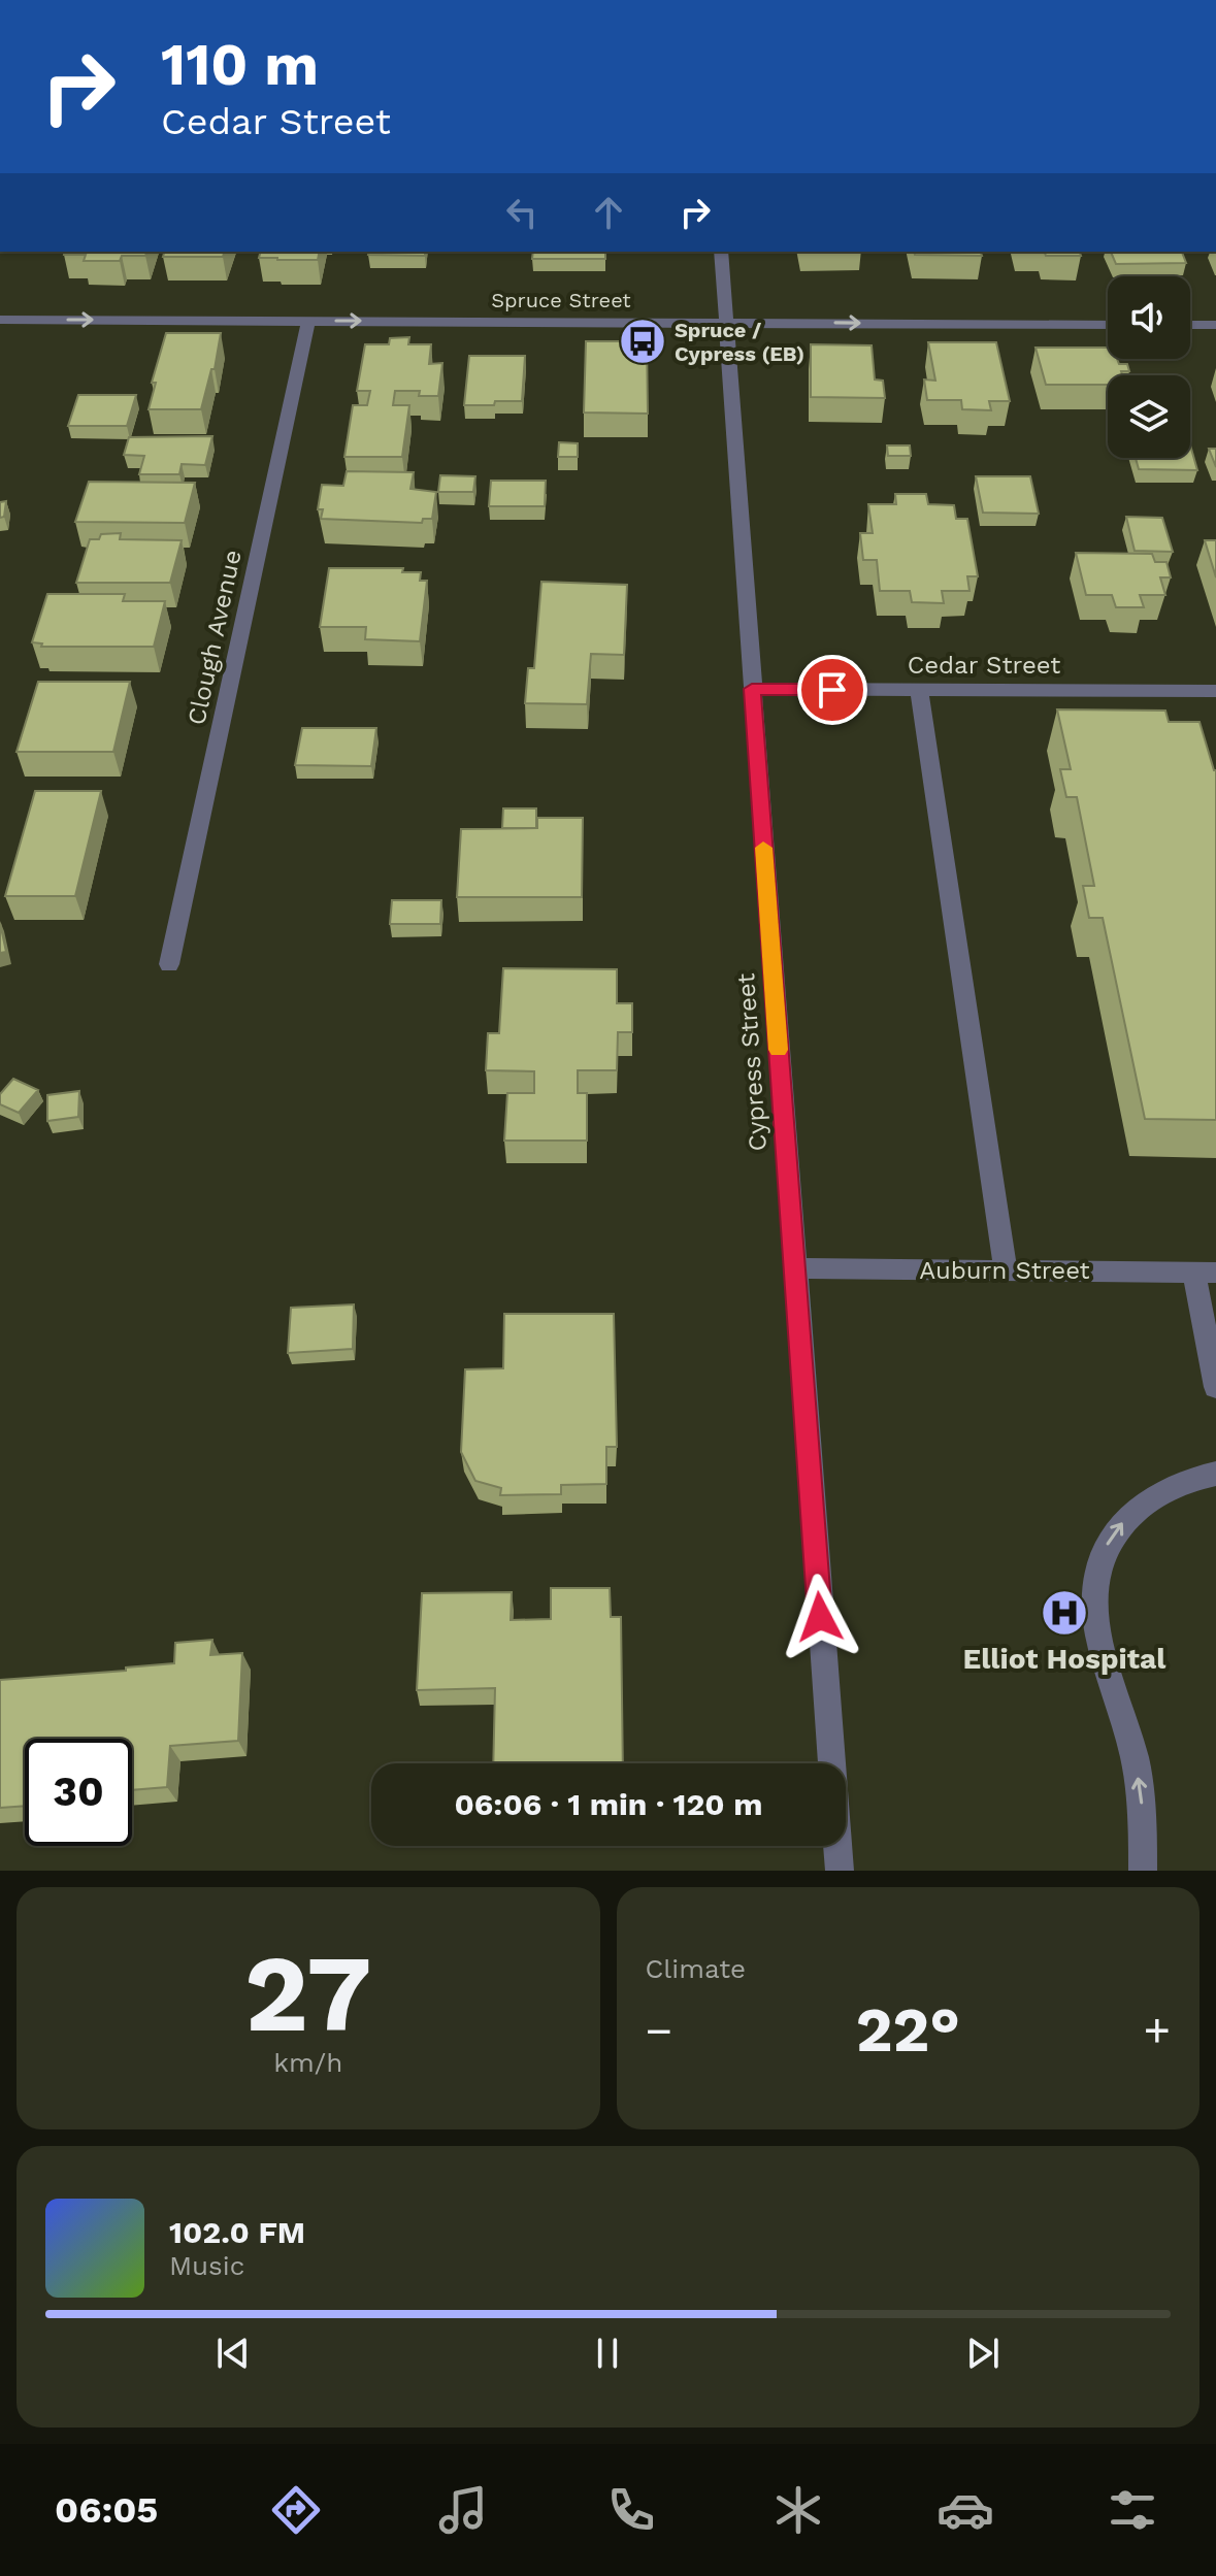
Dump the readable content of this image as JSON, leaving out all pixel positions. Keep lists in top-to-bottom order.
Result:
{
  "streets": {
    "street": [
      "Spruce Street",
      "Clough Avenue",
      "Cedar Street",
      "Cypress Street",
      "Auburn Street"
    ]
  },
  "crossings": [
    ["Spruce Street", "Clough Avenue"],
    ["Spruce Street", "Cypress Street"],
    ["Cedar Street", "Cypress Street"],
    ["Cypress Street", "Auburn Street"]
  ],
  "one_way": ["Spruce Street"],
  "places": {
    "bus stop": ["Spruce / Cypress (EB)"],
    "hospital": ["Elliot Hospital"]
  },
  "page": {
    "turn": ["110 m", "Cedar Street"],
    "limit": "30",
    "trip": "06:06 · 1 min · 120 m",
    "tile": [
      ["27", "km/h"],
      "Climate"
    ],
    "heat": ["−", "22°", "+"],
    "song": ["102.0 FM", "Music"],
    "tabs": "06:05"
  }
}
